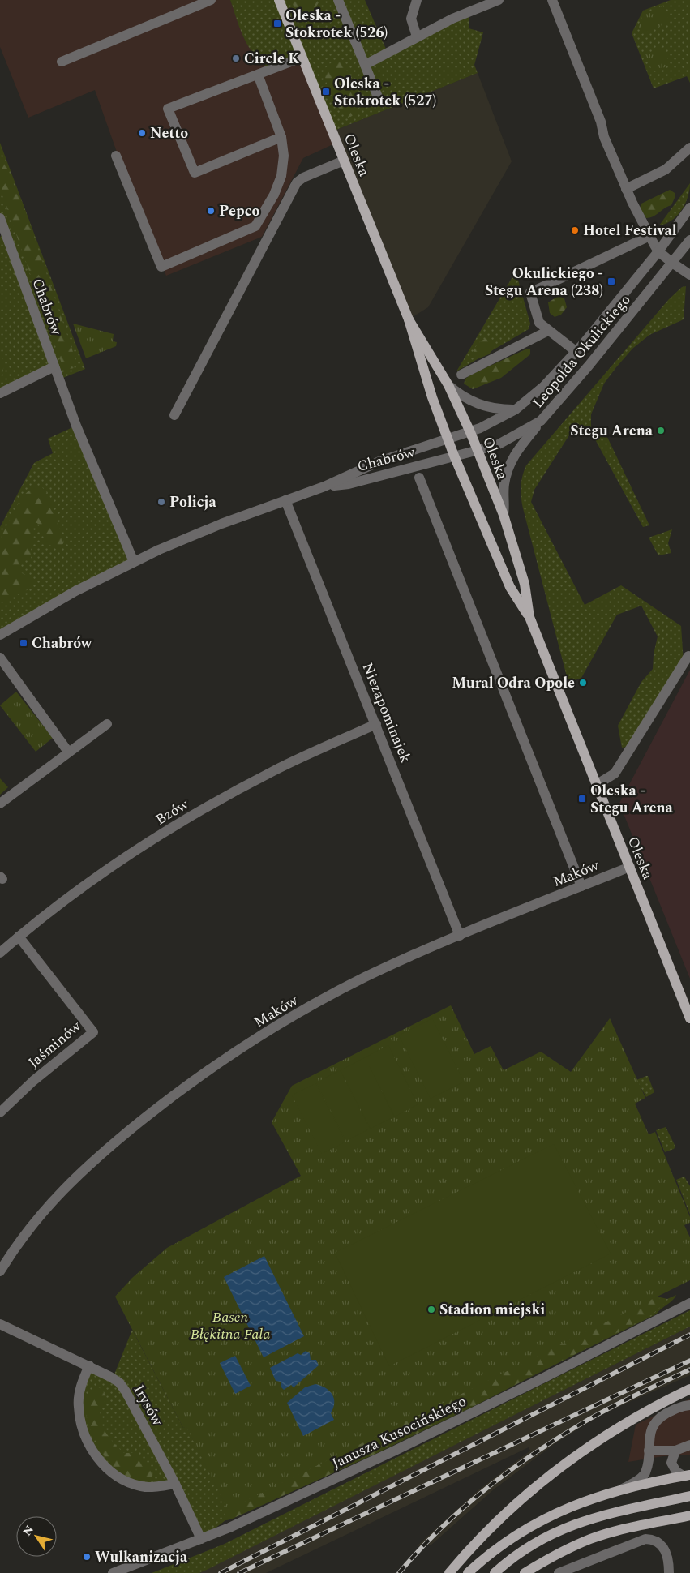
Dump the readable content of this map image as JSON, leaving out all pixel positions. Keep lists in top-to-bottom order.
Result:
{
  "streets": {
    "main road": ["Oleska"],
    "street": [
      "Chabrów",
      "Leopolda Okulickiego",
      "Niezapominajek",
      "Bzów",
      "Maków",
      "Jaśminów",
      "Irysów",
      "Janusza Kusocińskiego"
    ]
  },
  "crossings": [
    ["Oleska", "Chabrów"],
    ["Oleska", "Leopolda Okulickiego"],
    ["Oleska", "Maków"],
    ["Chabrów", "Leopolda Okulickiego"],
    ["Chabrów", "Niezapominajek"],
    ["Niezapominajek", "Bzów"],
    ["Niezapominajek", "Maków"],
    ["Bzów", "Jaśminów"],
    ["Irysów", "Janusza Kusocińskiego"]
  ],
  "parks": ["Basen Błękitna Fala"],
  "places": {
    "transit": [
      "Oleska - Stokrotek (526)",
      "Oleska - Stokrotek (527)",
      "Okulickiego - Stegu Arena (238)",
      "Chabrów",
      "Oleska - Stegu Arena"
    ],
    "other": [
      "Circle K",
      "Netto",
      "Pepco",
      "Hotel Festival",
      "Stegu Arena",
      "Policja",
      "Mural Odra Opole",
      "Stadion miejski",
      "Wulkanizacja"
    ]
  },
  "north": "top left"
}
